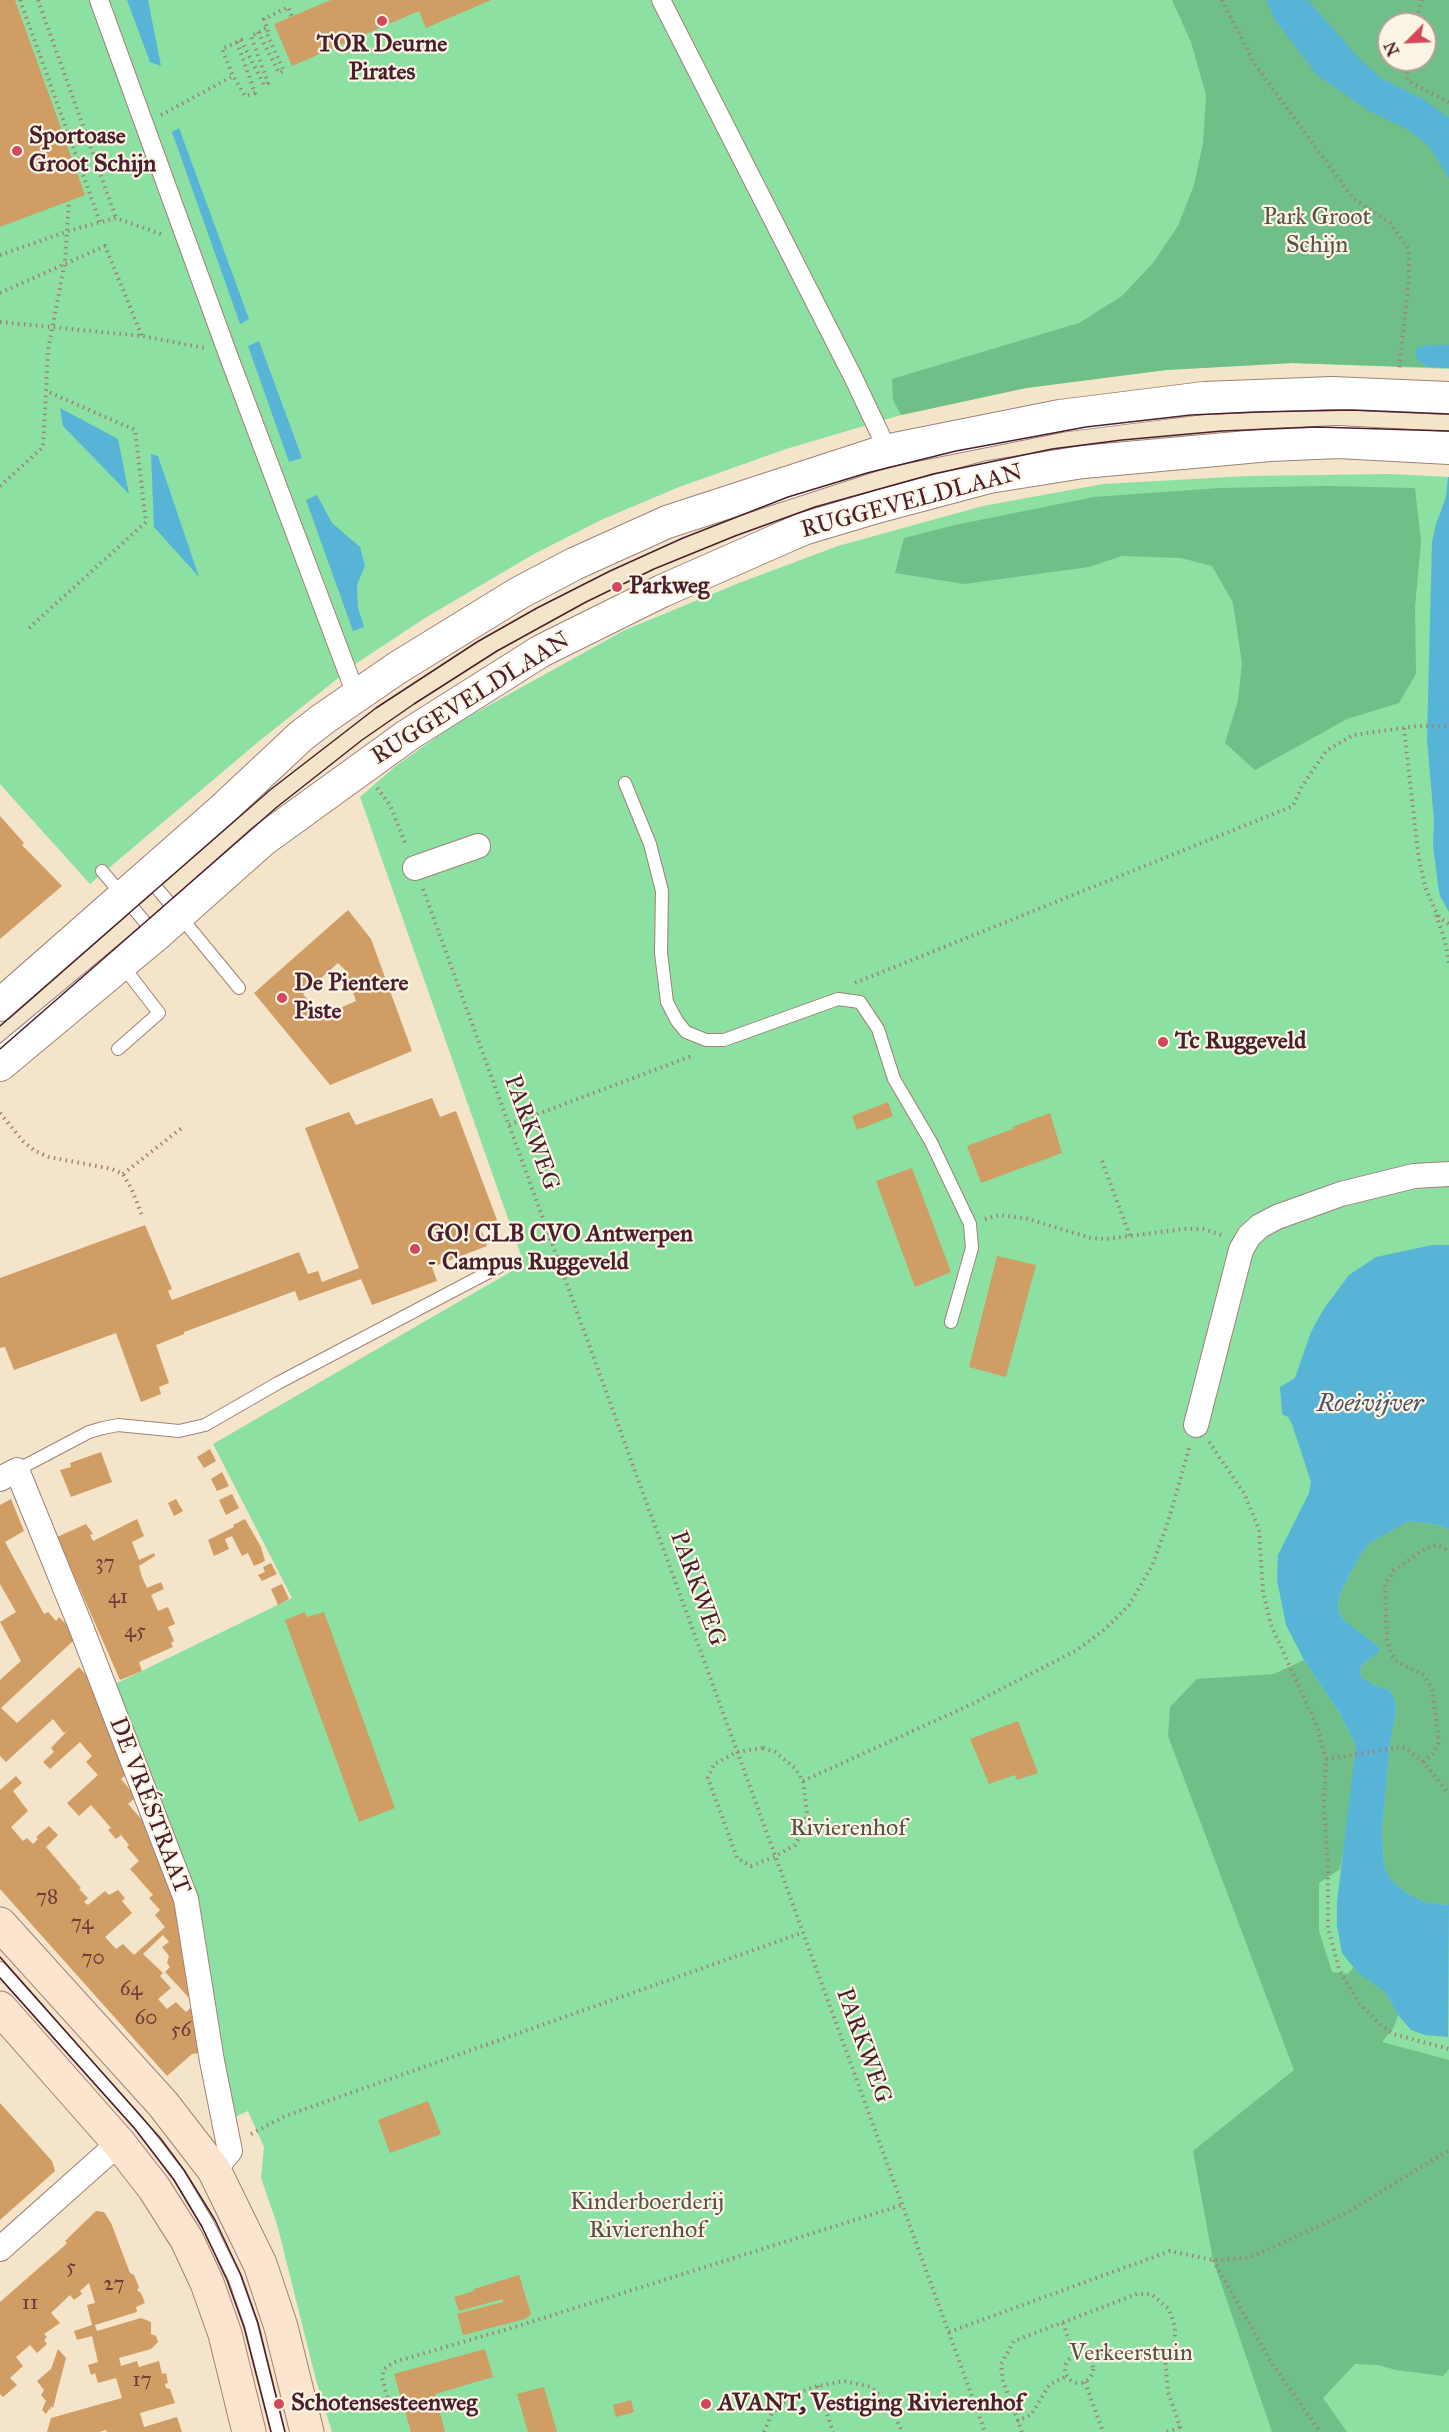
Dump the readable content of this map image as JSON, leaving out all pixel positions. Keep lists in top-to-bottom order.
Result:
{
  "streets": {
    "street": ["RUGGEVELDLAAN", "DE VRÉSTRAAT"],
    "path": ["PARKWEG"]
  },
  "crossings": [
    ["RUGGEVELDLAAN", "PARKWEG"]
  ],
  "water": ["Roeivijver"],
  "parks": [
    "Park Groot Schijn",
    "Rivierenhof",
    "Kinderboerderij Rivierenhof",
    "Verkeerstuin"
  ],
  "places": [
    "TOR Deurne Pirates",
    "Sportoase Groot Schijn",
    "Parkweg",
    "De Pientere Piste",
    "Tc Ruggeveld",
    "GO! CLB CVO Antwerpen - Campus Ruggeveld",
    "Schotensesteenweg",
    "AVANT, Vestiging Rivierenhof"
  ],
  "house_numbers": [
    "37",
    "41",
    "45",
    "78",
    "74",
    "70",
    "64",
    "60",
    "56",
    "5",
    "27",
    "11",
    "17"
  ],
  "north": "bottom left"
}
